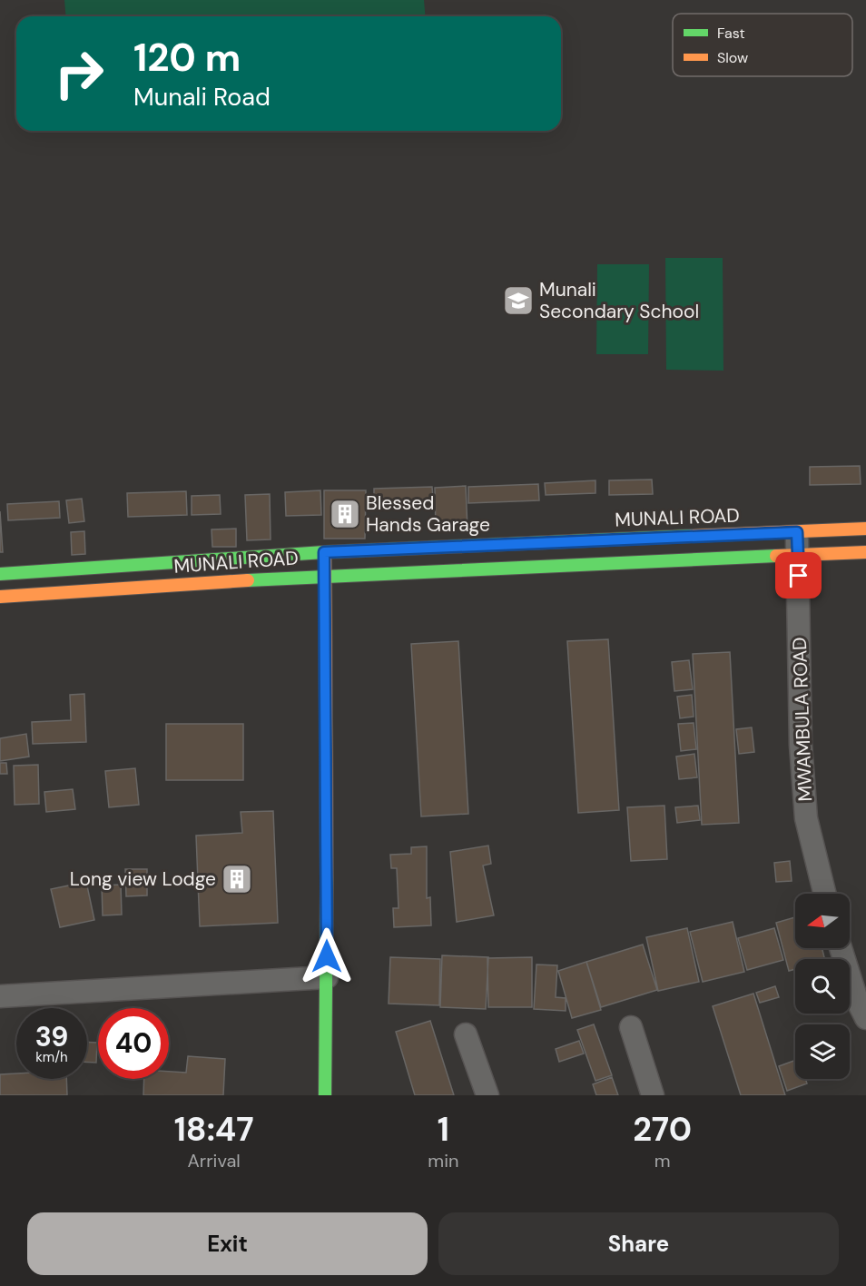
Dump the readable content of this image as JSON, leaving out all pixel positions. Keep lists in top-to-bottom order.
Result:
{
  "streets": {
    "main road": ["MUNALI ROAD"],
    "street": ["MWAMBULA ROAD"]
  },
  "crossings": [
    ["MUNALI ROAD", "MWAMBULA ROAD"]
  ],
  "places": {
    "school or university": ["Munali Secondary School"],
    "building": ["Blessed Hands Garage", "Long view Lodge"]
  },
  "legend": ["Fast", "Slow"],
  "north": "left",
  "page": {
    "turn": ["120 m", "Munali Road"],
    "speed": "39 km/h",
    "limit": "40",
    "eta": [
      "18:47",
      "Arrival",
      "1",
      "min",
      "270",
      "m"
    ],
    "buttons": ["Exit", "Share"]
  }
}
